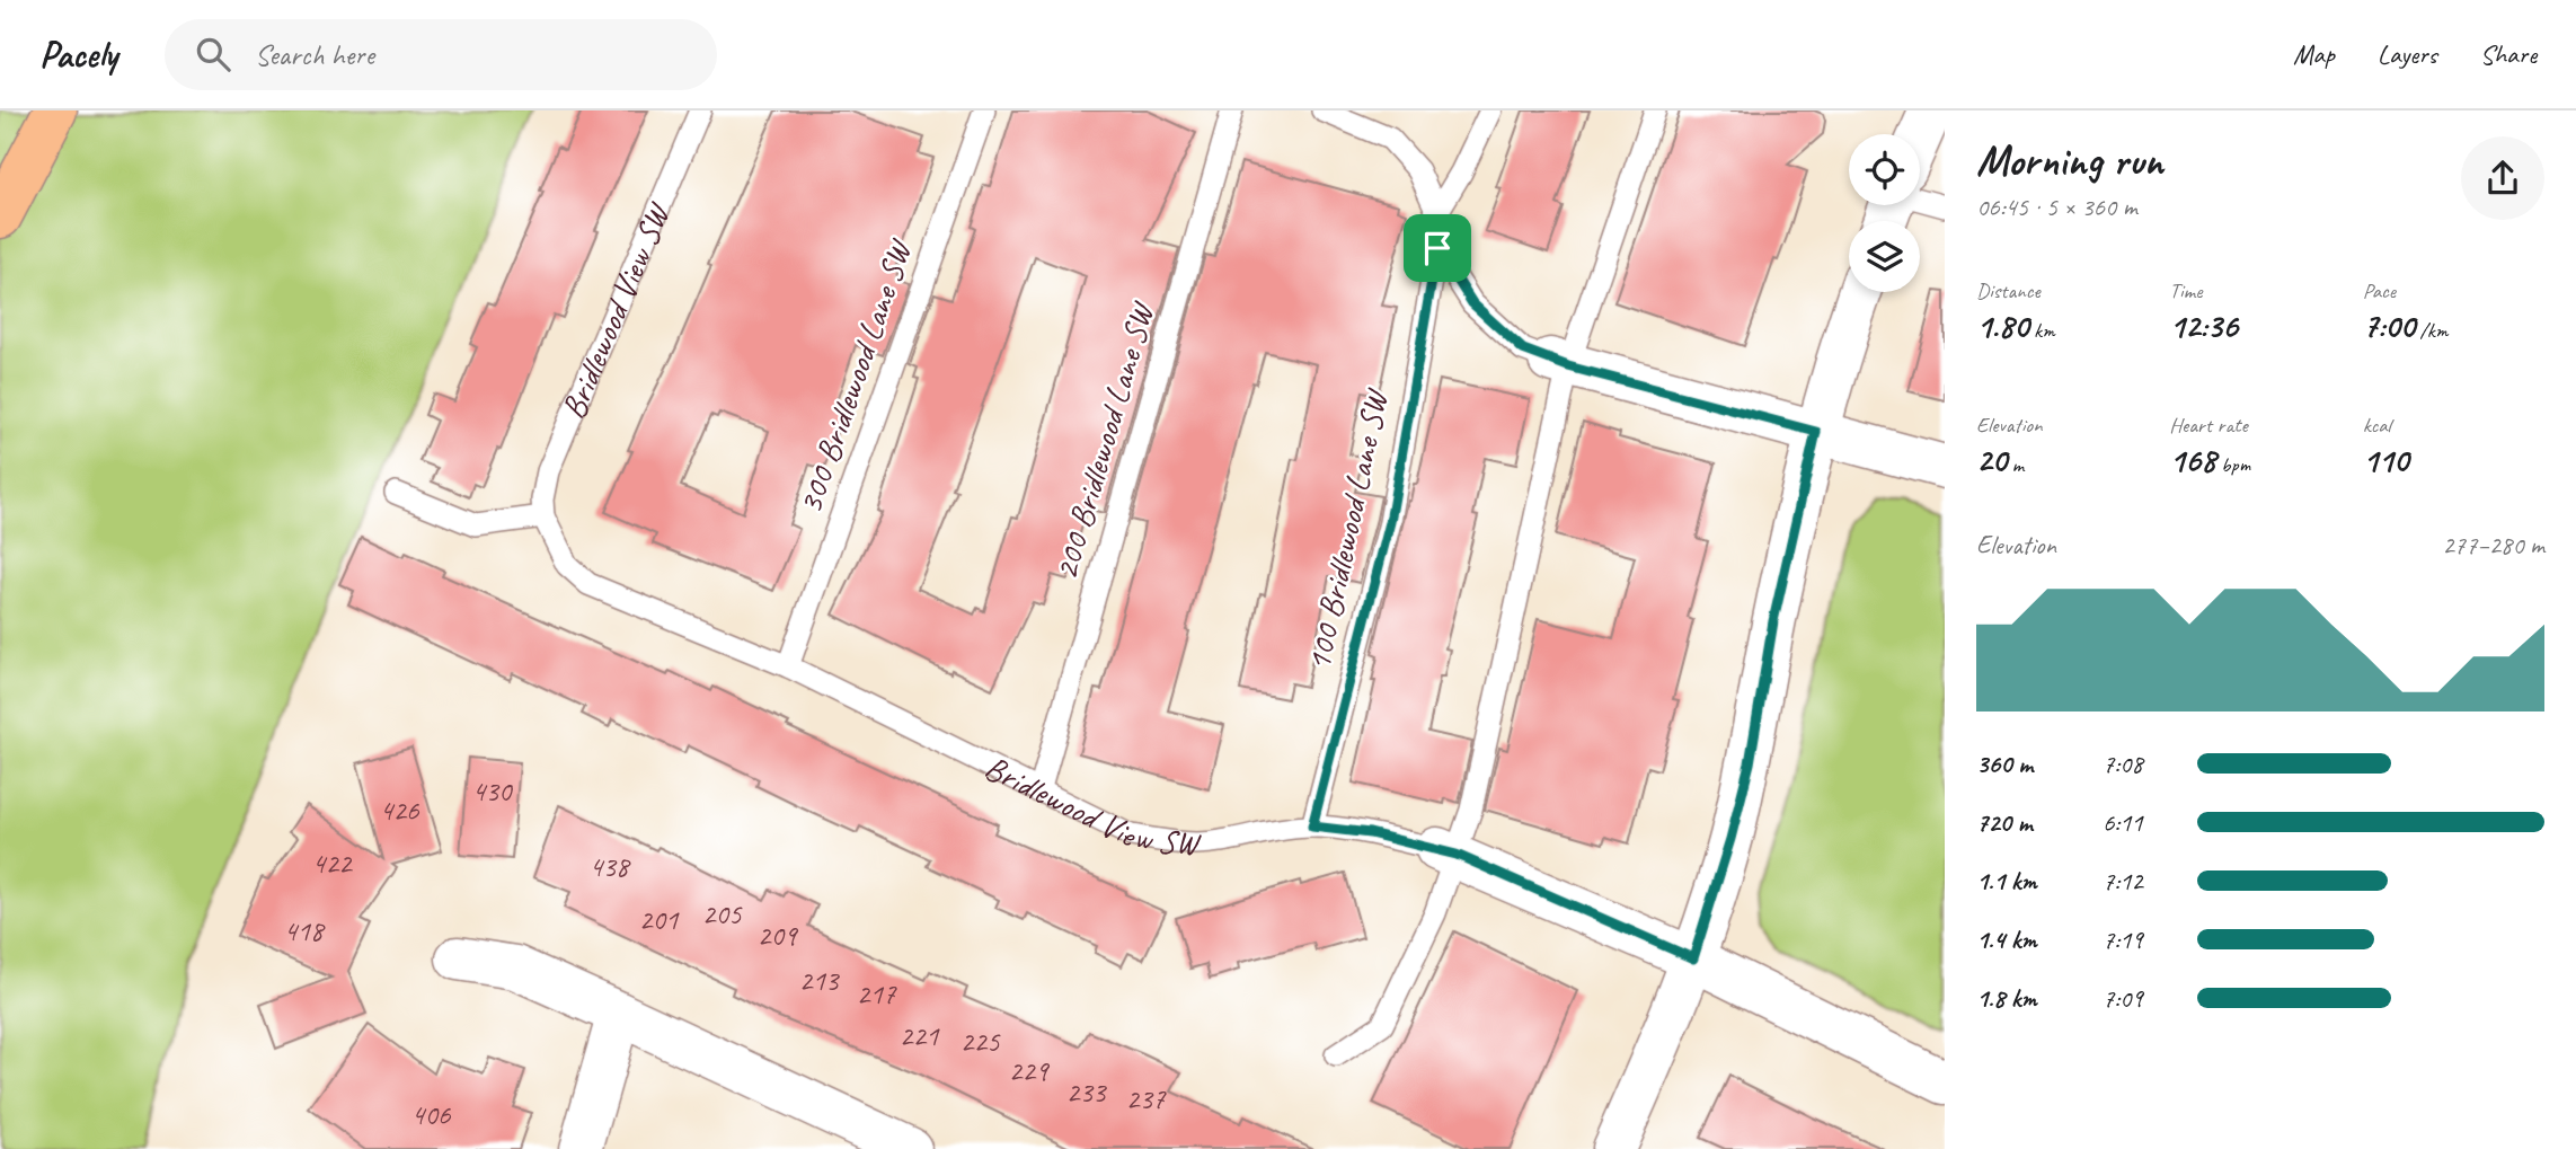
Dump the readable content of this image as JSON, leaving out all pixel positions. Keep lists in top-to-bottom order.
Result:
{
  "streets": {
    "street": ["Bridlewood View SW"],
    "lane": ["300 Bridlewood Lane SW", "200 Bridlewood Lane SW", "100 Bridlewood Lane SW"]
  },
  "crossings": [
    ["Bridlewood View SW", "300 Bridlewood Lane SW"],
    ["Bridlewood View SW", "200 Bridlewood Lane SW"],
    ["Bridlewood View SW", "100 Bridlewood Lane SW"]
  ],
  "house_numbers": [
    "430",
    "426",
    "422",
    "438",
    "205",
    "201",
    "418",
    "209",
    "213",
    "217",
    "221",
    "225",
    "229",
    "233",
    "237",
    "406"
  ],
  "page": {
    "header": "Pacely",
    "search": "Search here",
    "nav": ["Map", "Layers", "Share"],
    "heading": ["Morning run", "06:45 · 5 × 360 m"],
    "stats": [
      ["Distance", "1.80 km"],
      ["Time", "12:36"],
      ["Pace", "7:00 /km"],
      ["Elevation", "20 m"],
      ["Heart rate", "168 bpm"],
      ["kcal", "110"]
    ],
    "chart": ["Elevation", "277–280 m"],
    "list": [
      {
        "name": "360 m",
        "note": "7:08"
      },
      {
        "name": "720 m",
        "note": "6:11"
      },
      {
        "name": "1.1 km",
        "note": "7:12"
      },
      {
        "name": "1.4 km",
        "note": "7:19"
      },
      {
        "name": "1.8 km",
        "note": "7:09"
      }
    ]
  }
}
